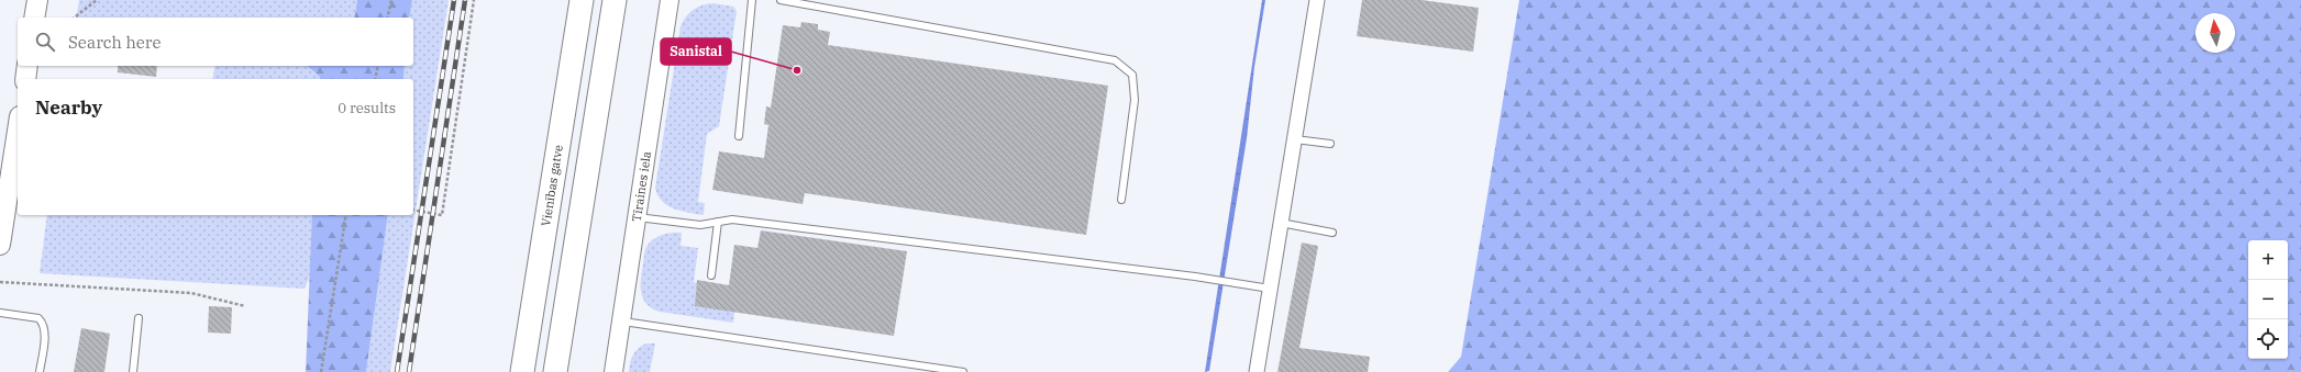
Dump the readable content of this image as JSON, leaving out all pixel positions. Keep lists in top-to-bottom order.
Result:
{
  "streets": {
    "highway": ["Vienības gatve"],
    "street": ["Tīraines iela"]
  },
  "places": ["Sanistal"],
  "north": "top",
  "page": {
    "search": "Search here",
    "heading": ["Nearby", "0 results"],
    "map_buttons": ["+", "−"]
  }
}
